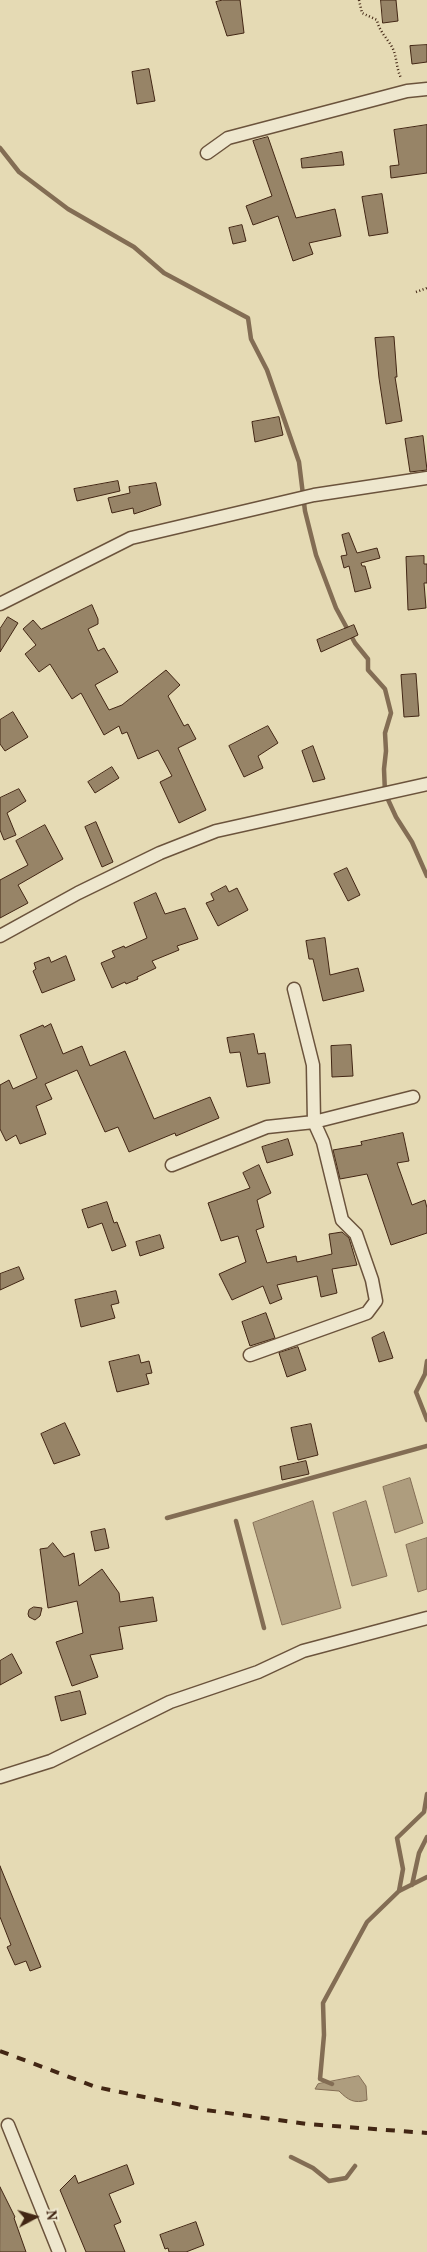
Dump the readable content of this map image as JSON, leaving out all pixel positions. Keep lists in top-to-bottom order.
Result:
{
  "north": "right"
}
